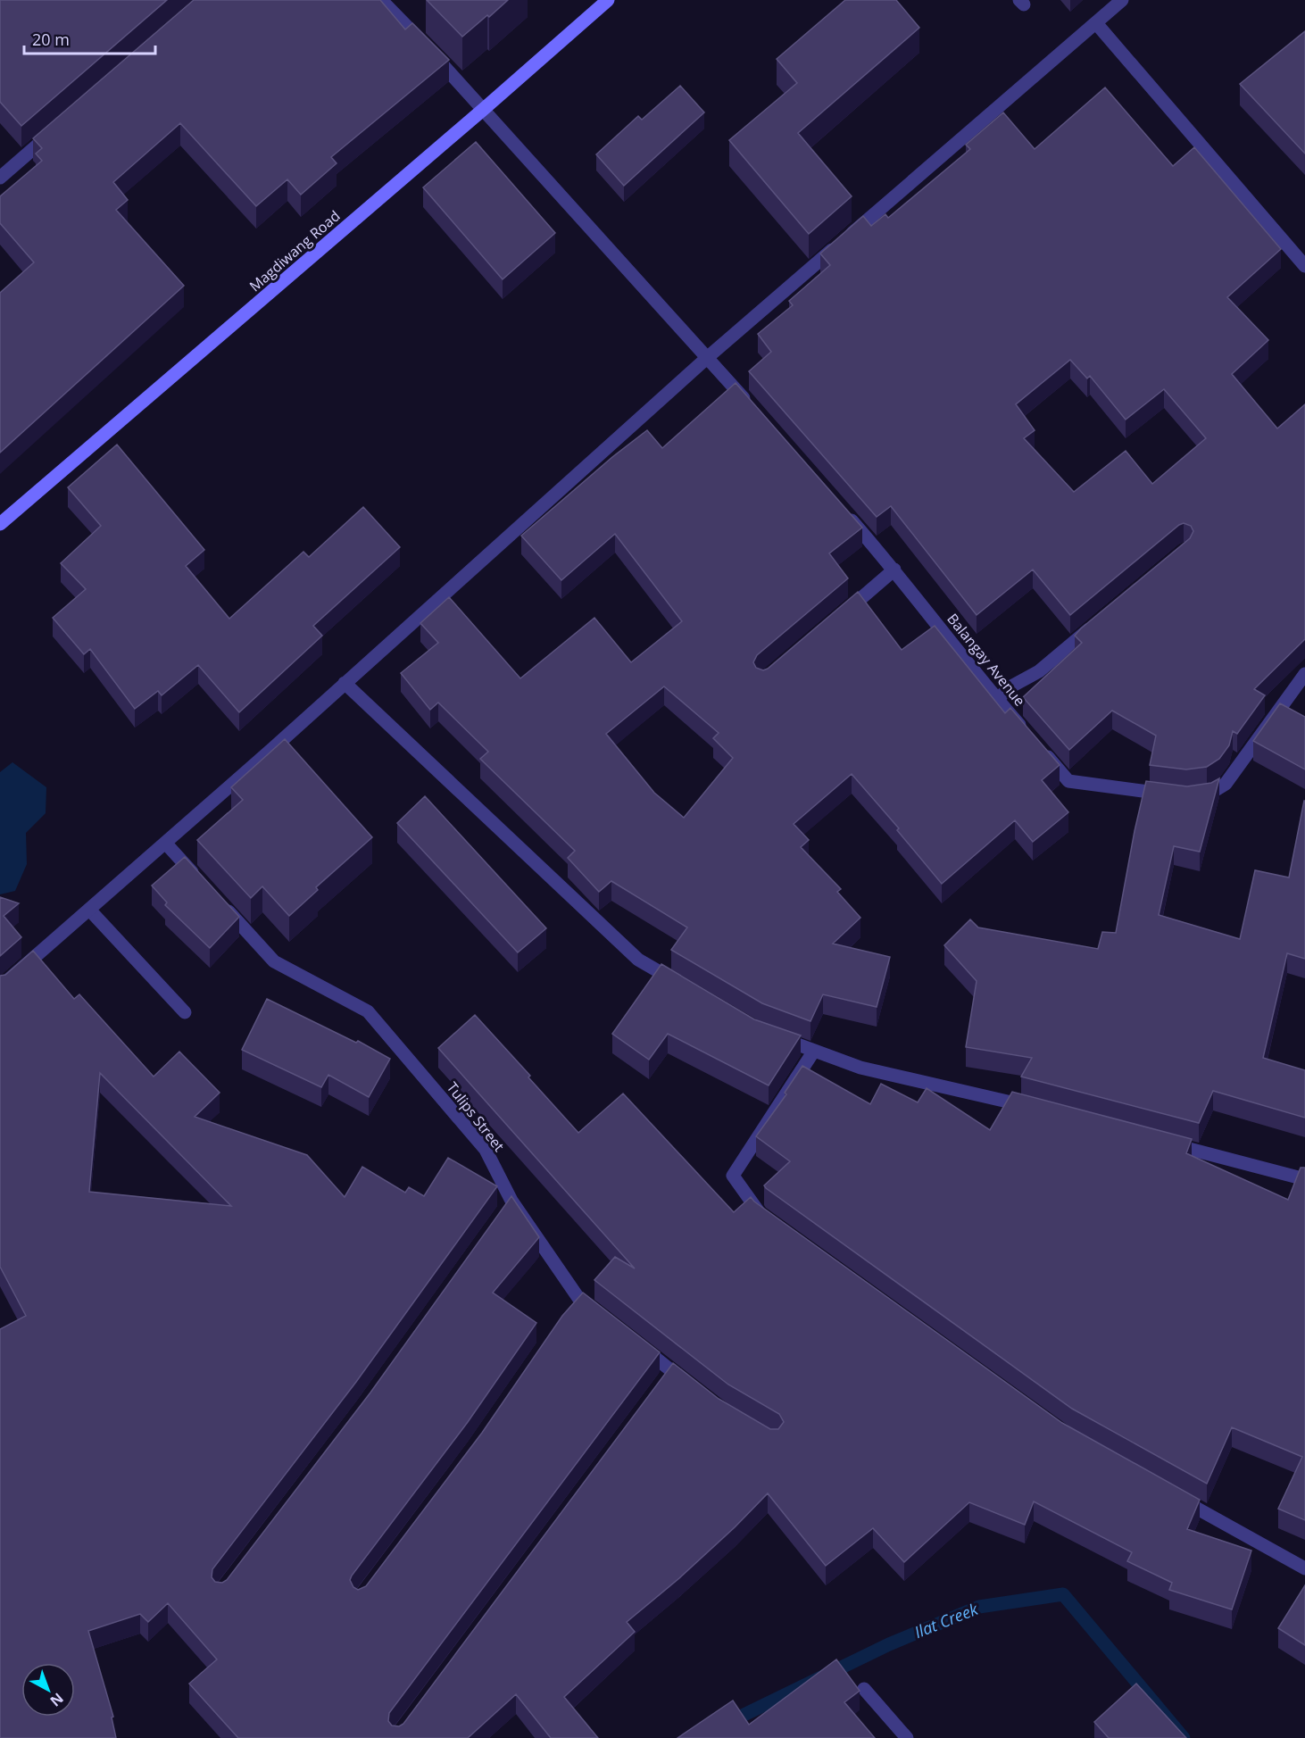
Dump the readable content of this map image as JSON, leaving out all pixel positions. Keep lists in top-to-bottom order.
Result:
{
  "streets": {
    "main road": ["Magdiwang Road"],
    "street": ["Balangay Avenue", "Tulips Street"]
  },
  "water": ["Ilat Creek"],
  "scale_bar": "20 m",
  "north": "bottom right"
}
